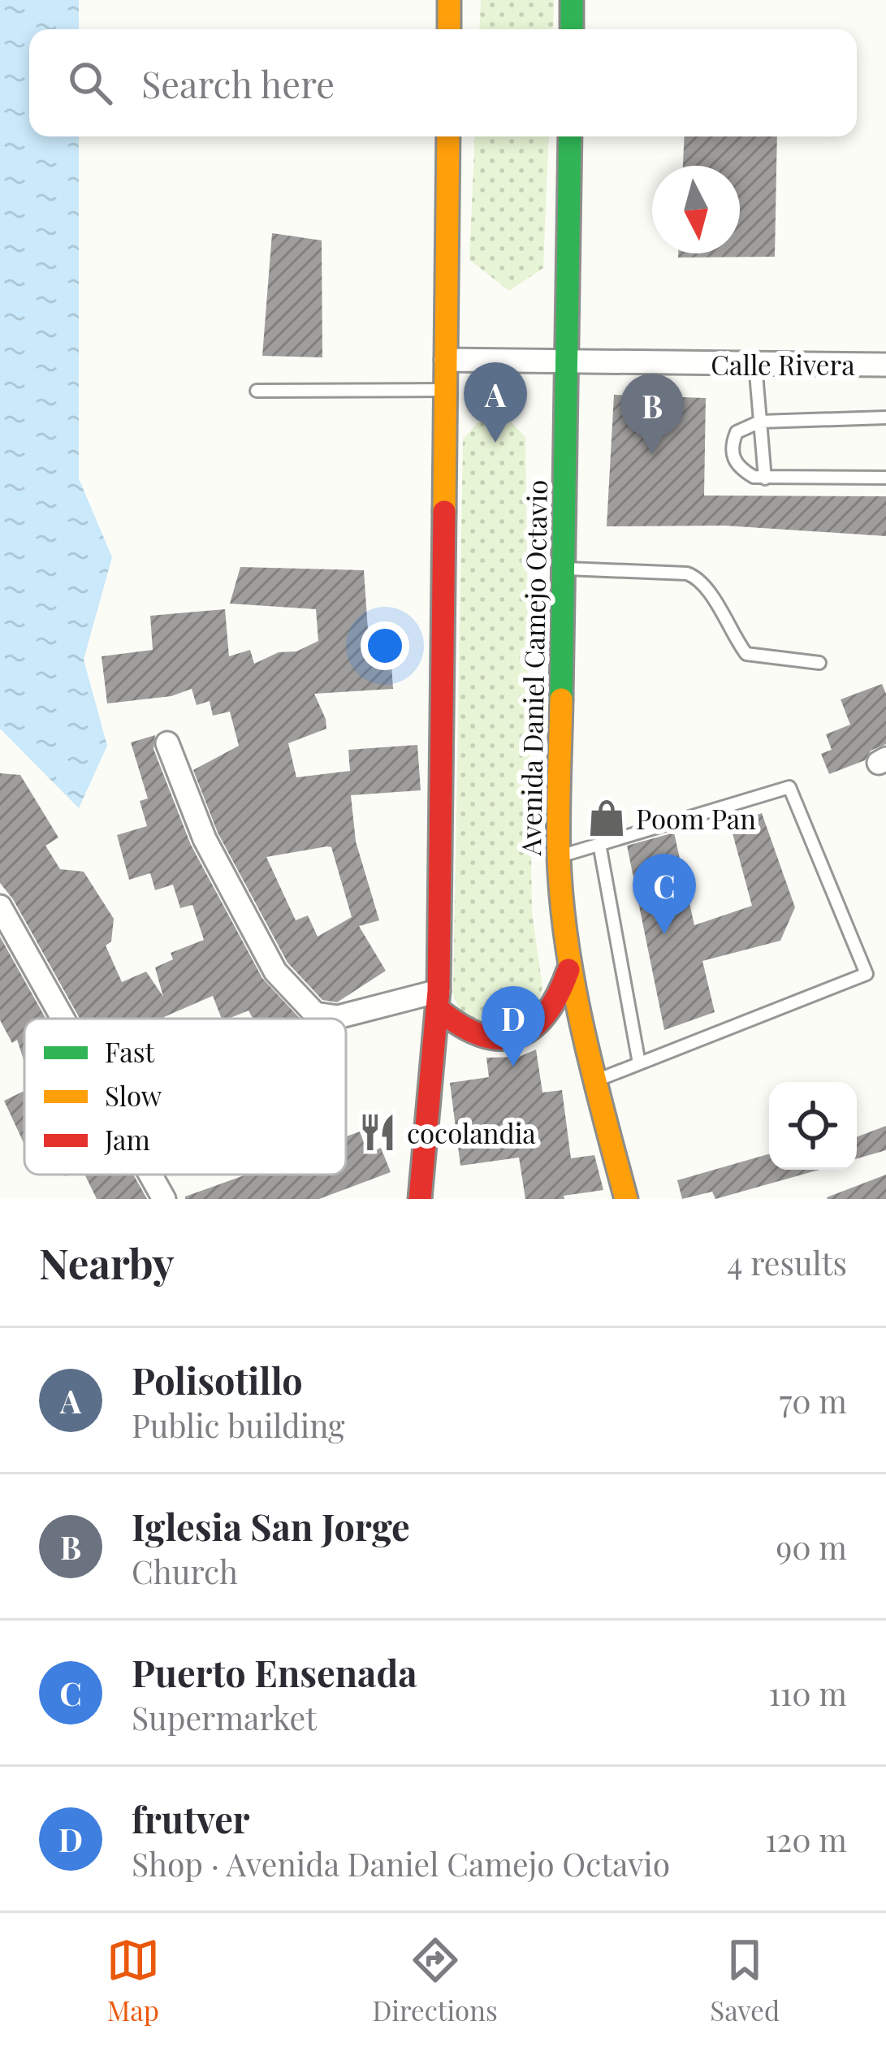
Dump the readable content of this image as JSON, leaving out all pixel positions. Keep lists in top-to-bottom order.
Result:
{
  "streets": {
    "main road": ["Avenida Daniel Camejo Octavio"],
    "street": ["Calle Rivera"]
  },
  "crossings": [
    ["Calle Rivera", "Avenida Daniel Camejo Octavio"]
  ],
  "places": {
    "shop": ["Poom Pan"],
    "restaurant": ["cocolandia"]
  },
  "legend": ["Fast", "Slow", "Jam"],
  "north": "bottom",
  "page": {
    "search": "Search here",
    "pins": [
      "A",
      "B",
      "C",
      "D"
    ],
    "heading": ["Nearby", "4 results"],
    "list": [
      {
        "mark": "A",
        "name": "Polisotillo",
        "note": "Public building",
        "value": "70 m"
      },
      {
        "mark": "B",
        "name": "Iglesia San Jorge",
        "note": "Church",
        "value": "90 m"
      },
      {
        "mark": "C",
        "name": "Puerto Ensenada",
        "note": "Supermarket",
        "value": "110 m"
      },
      {
        "mark": "D",
        "name": "frutver",
        "note": "Shop · Avenida Daniel Camejo Octavio",
        "value": "120 m"
      }
    ],
    "nav": ["Map", "Directions", "Saved"]
  }
}
